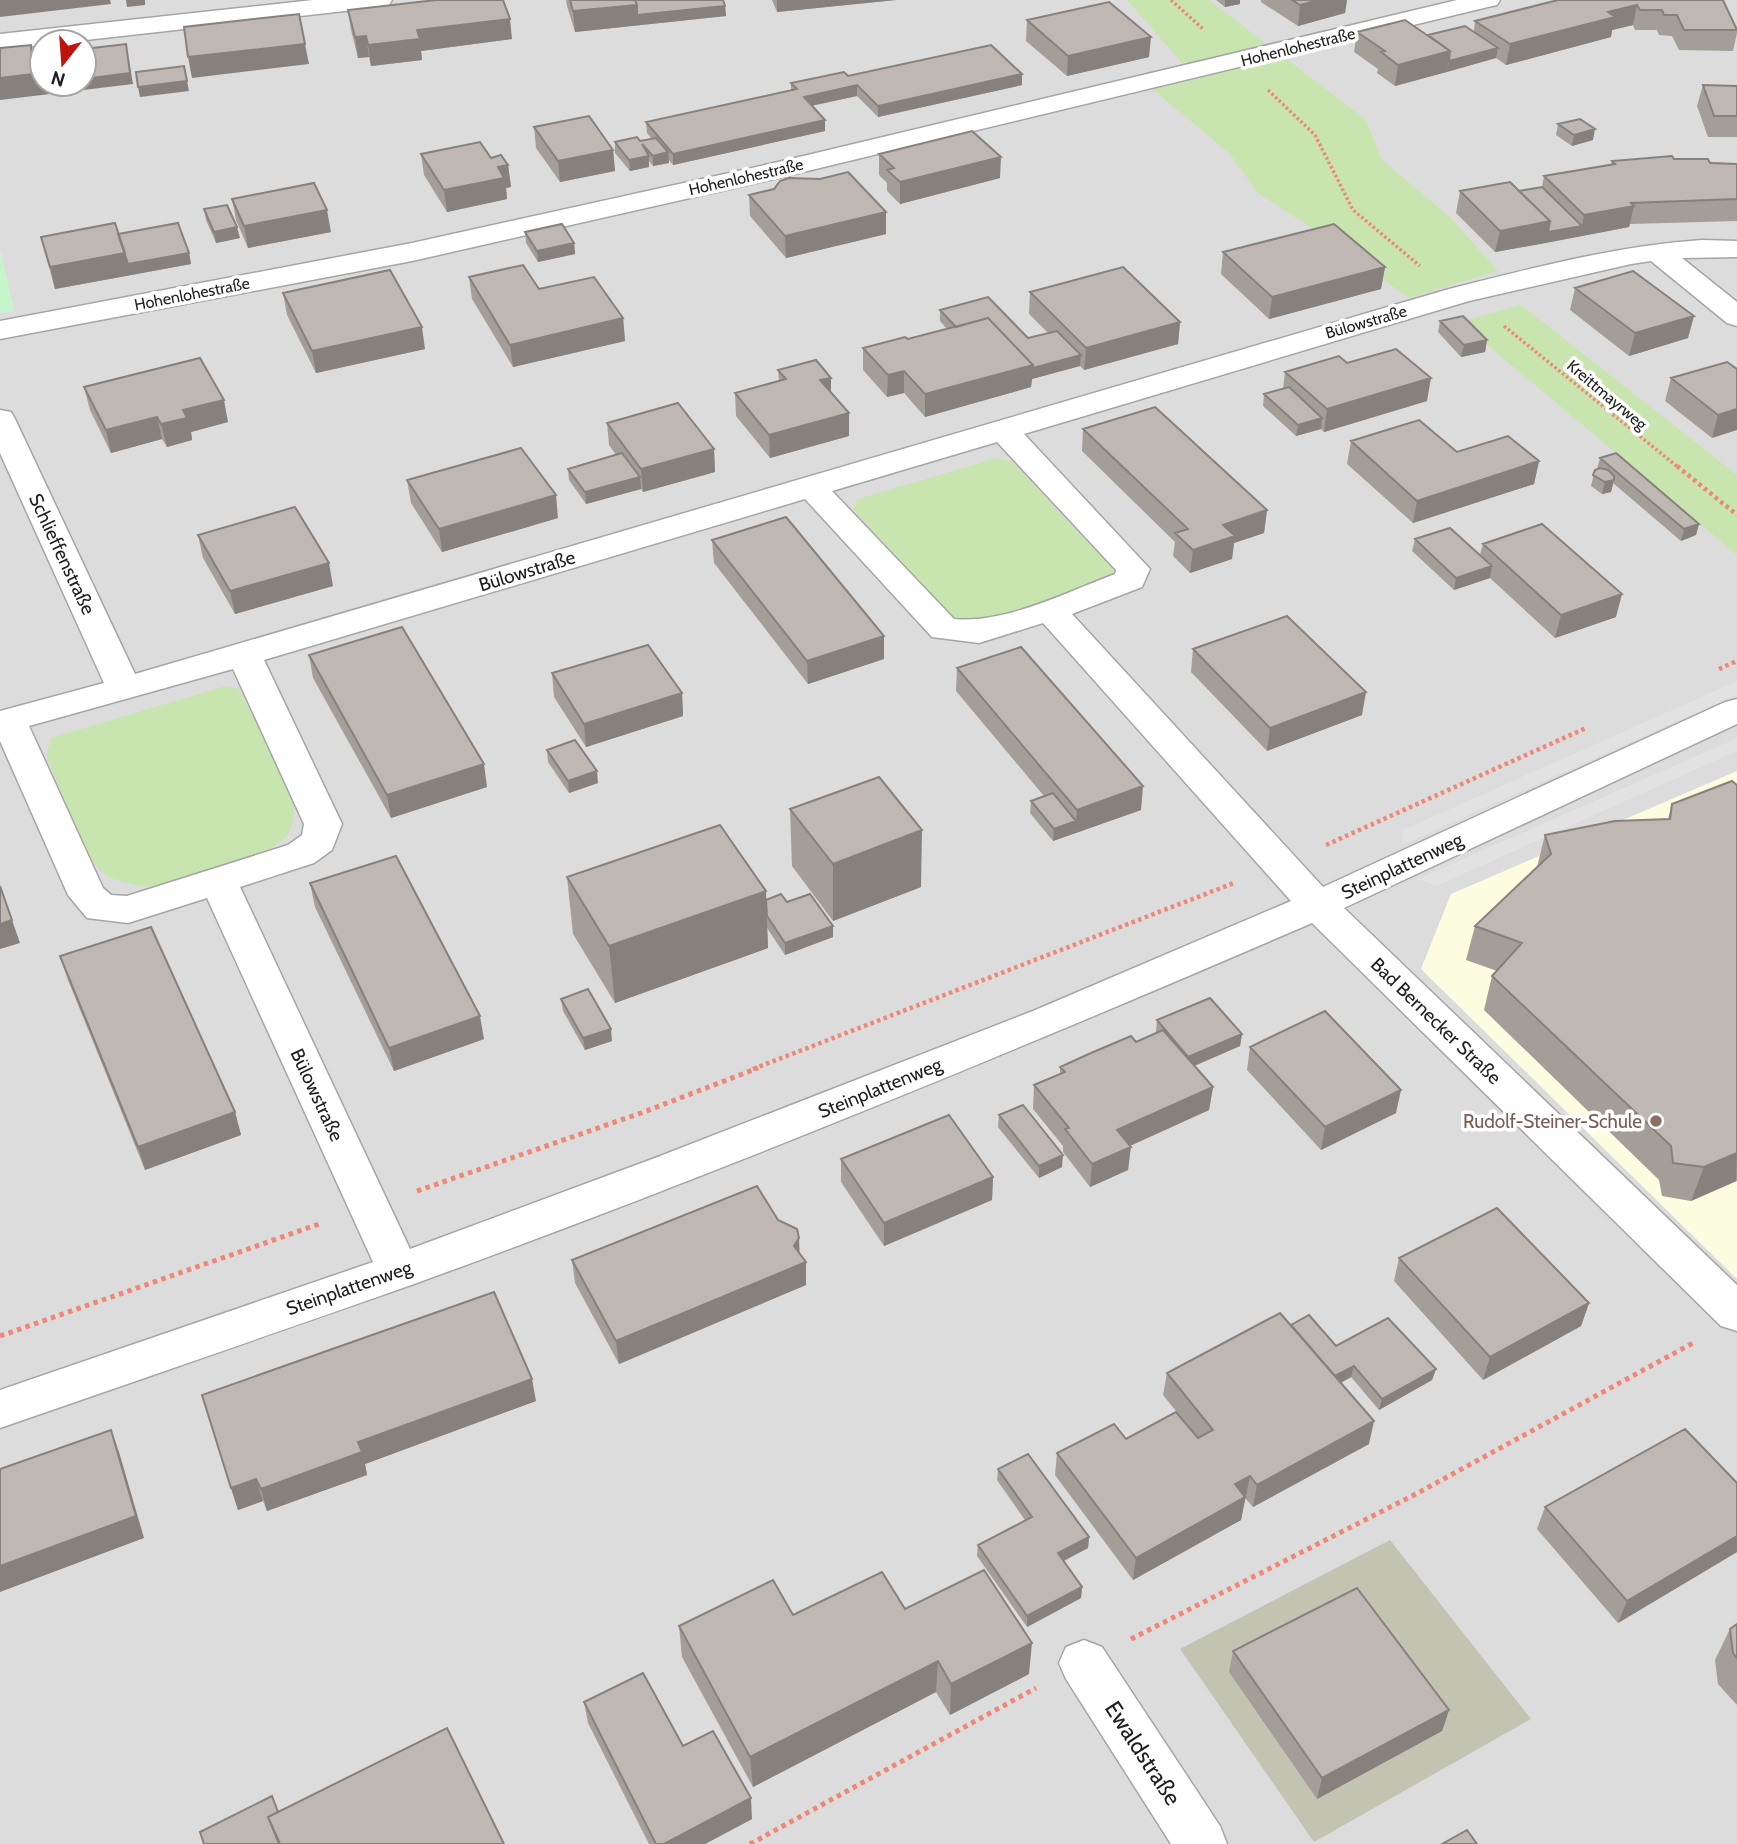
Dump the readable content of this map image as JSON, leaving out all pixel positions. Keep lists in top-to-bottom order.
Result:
{
  "streets": {
    "street": [
      "Hohenlohestraße",
      "Bülowstraße",
      "Schlieffenstraße",
      "Steinplattenweg",
      "Bad Bernecker Straße",
      "Ewaldstraße"
    ],
    "path": ["Kreittmayrweg"]
  },
  "crossings": [
    ["Bülowstraße", "Kreittmayrweg"],
    ["Bülowstraße", "Schlieffenstraße"],
    ["Bülowstraße", "Steinplattenweg"],
    ["Steinplattenweg", "Bad Bernecker Straße"]
  ],
  "places": ["Rudolf-Steiner-Schule"],
  "north": "bottom"
}
